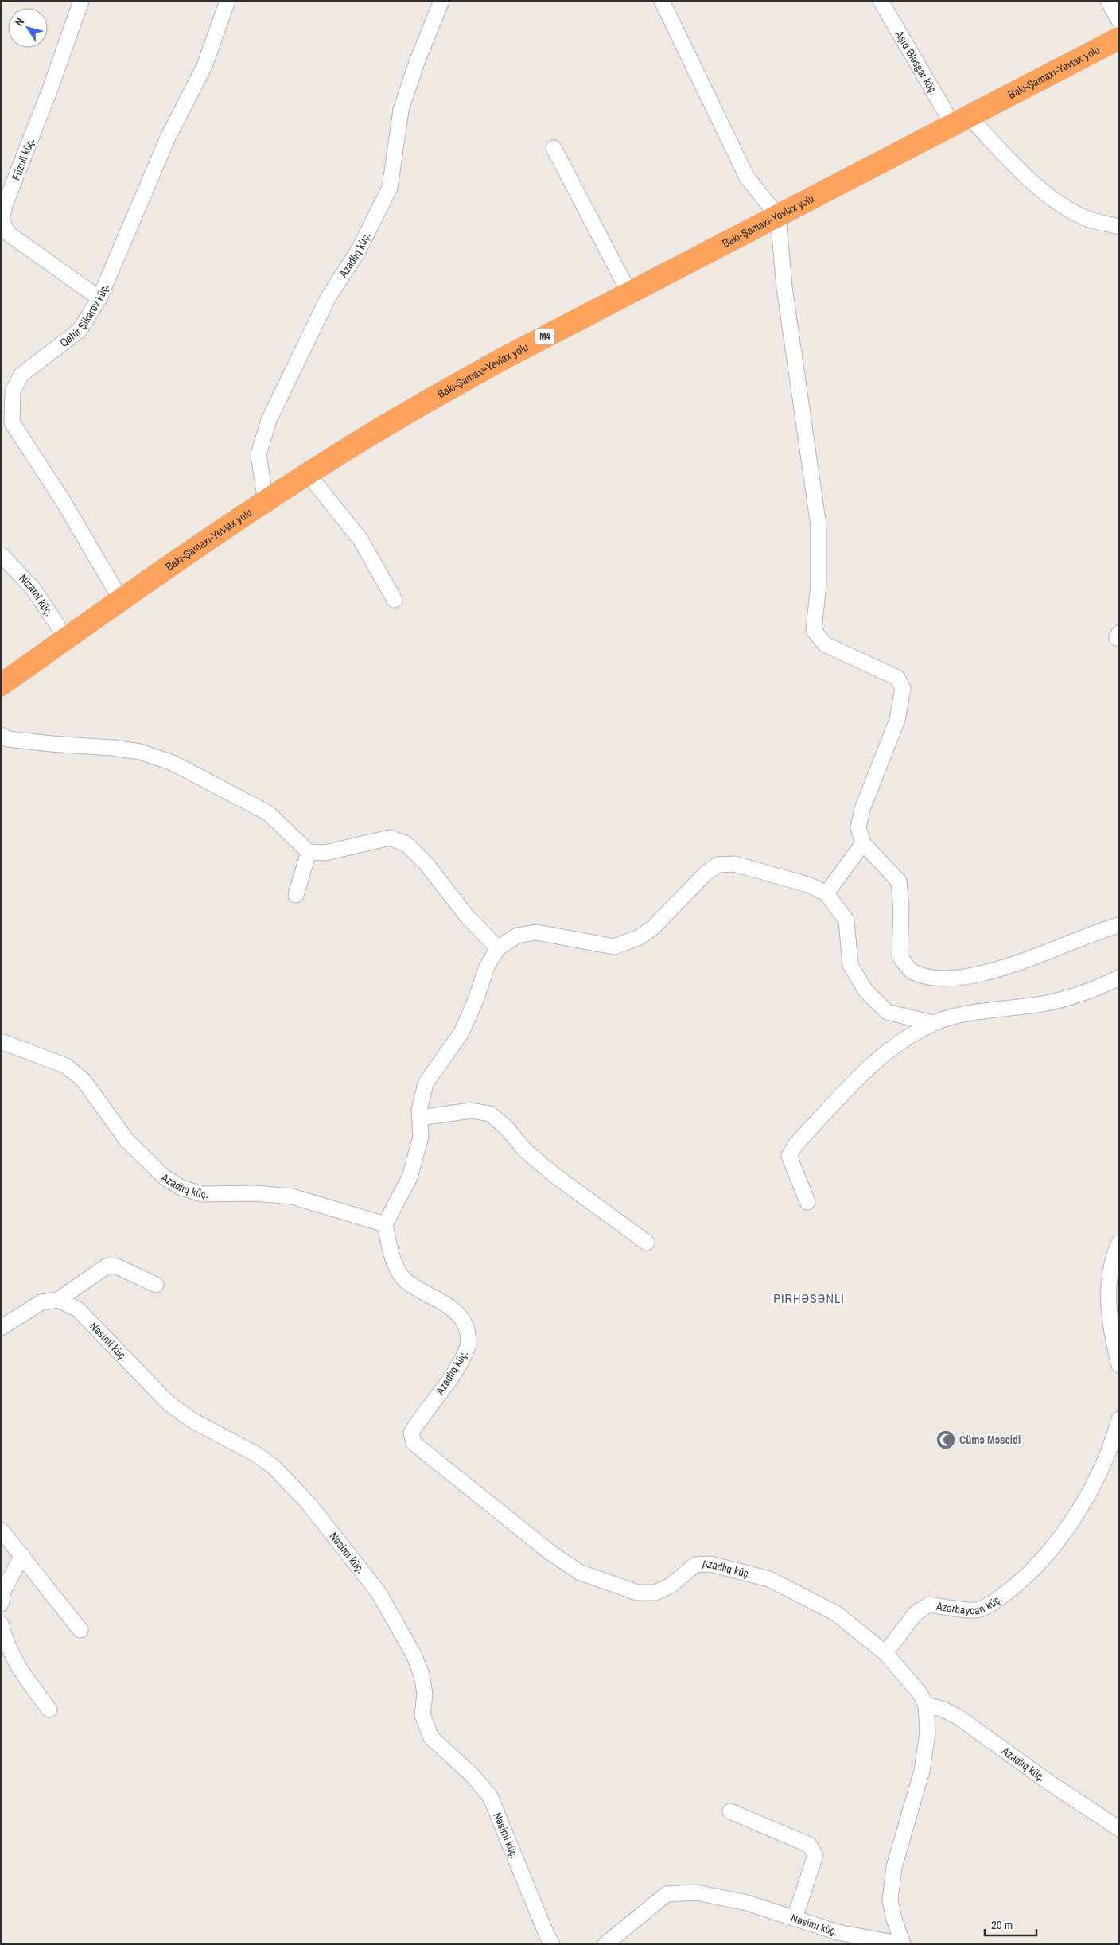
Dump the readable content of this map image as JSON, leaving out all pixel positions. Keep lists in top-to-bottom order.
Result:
{
  "streets": {
    "highway": ["Bakı-Şamaxı-Yevlax yolu", "M4"],
    "street": [
      "Aşıq Ələsgər küç.",
      "Füzuli küç.",
      "Azadlıq küç.",
      "Qahir Şikarov küç.",
      "Nizami küç.",
      "Nəsimi küç.",
      "Azərbaycan küç."
    ]
  },
  "crossings": [
    ["Aşıq Ələsgər küç.", "Bakı-Şamaxı-Yevlax yolu"],
    ["Bakı-Şamaxı-Yevlax yolu", "Azadlıq küç."],
    ["Bakı-Şamaxı-Yevlax yolu", "Qahir Şikarov küç."],
    ["Bakı-Şamaxı-Yevlax yolu", "Nizami küç."],
    ["Füzuli küç.", "Qahir Şikarov küç."],
    ["Azadlıq küç.", "Azərbaycan küç."]
  ],
  "districts": ["PIRHƏSƏNLI"],
  "places": {
    "mosque": ["Cümə Məscidi"]
  },
  "scale_bar": "20 m",
  "north": "top left"
}
